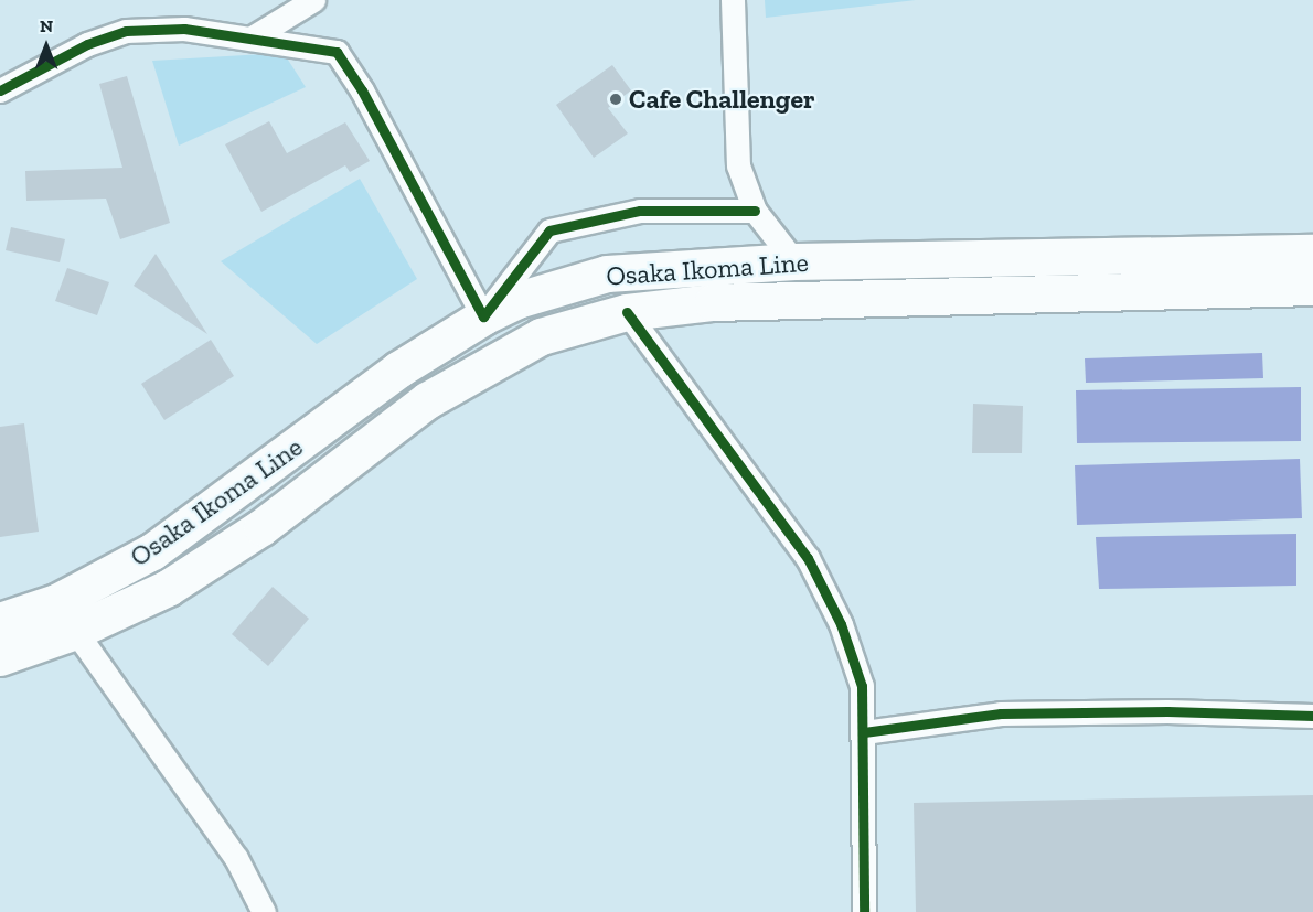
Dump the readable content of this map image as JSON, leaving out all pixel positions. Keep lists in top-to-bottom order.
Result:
{
  "streets": {
    "main road": ["Osaka Ikoma Line"]
  },
  "places": ["Cafe Challenger"],
  "north": "top"
}
